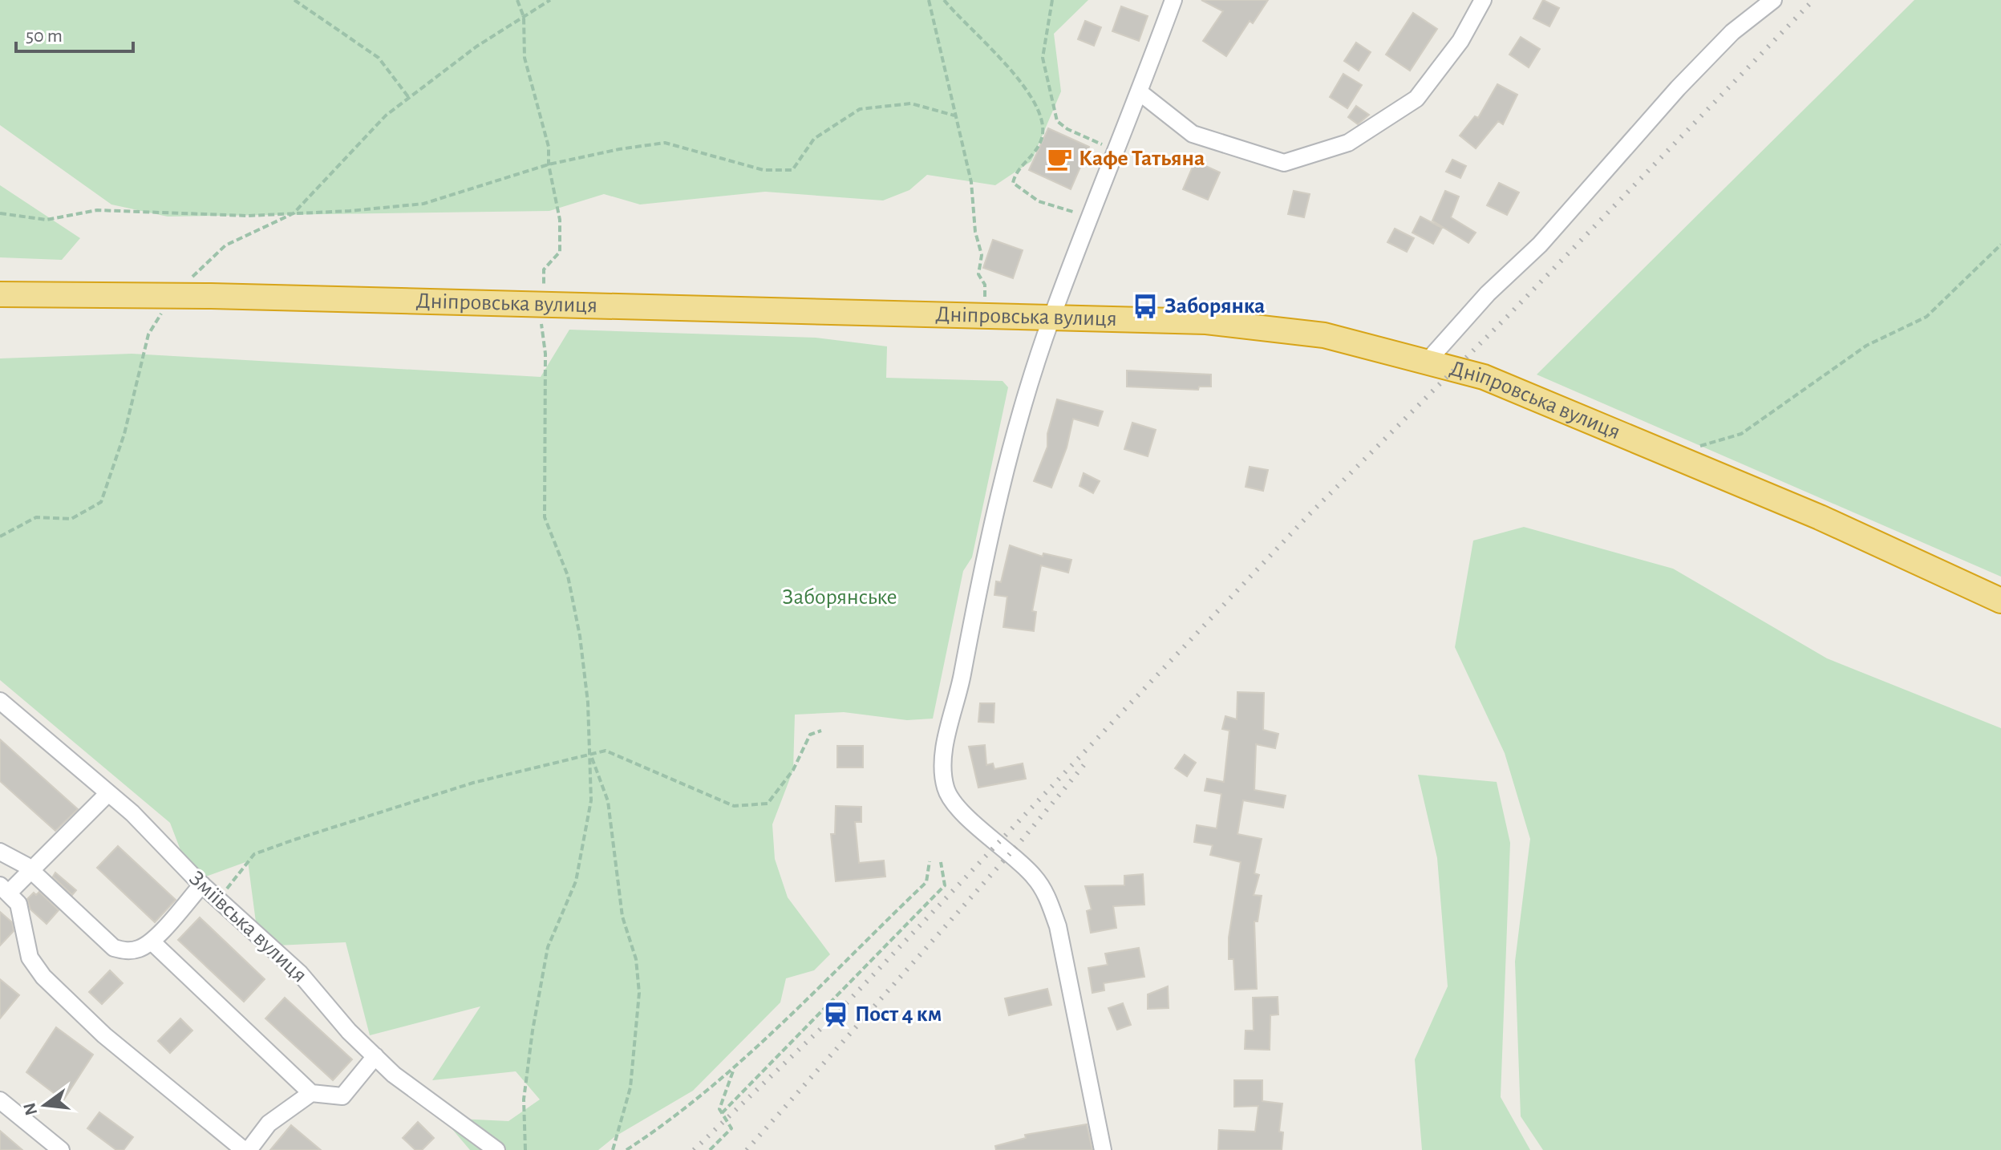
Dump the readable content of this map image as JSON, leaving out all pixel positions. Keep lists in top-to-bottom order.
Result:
{
  "streets": {
    "highway": ["Дніпровська вулиця"],
    "street": ["Зміївська вулиця"]
  },
  "parks": ["Заборянське"],
  "places": {
    "cafe": ["Кафе Татьяна"],
    "bus stop": ["Заборянка"],
    "station": ["Пост 4 км"]
  },
  "scale_bar": "50 m",
  "north": "left"
}
